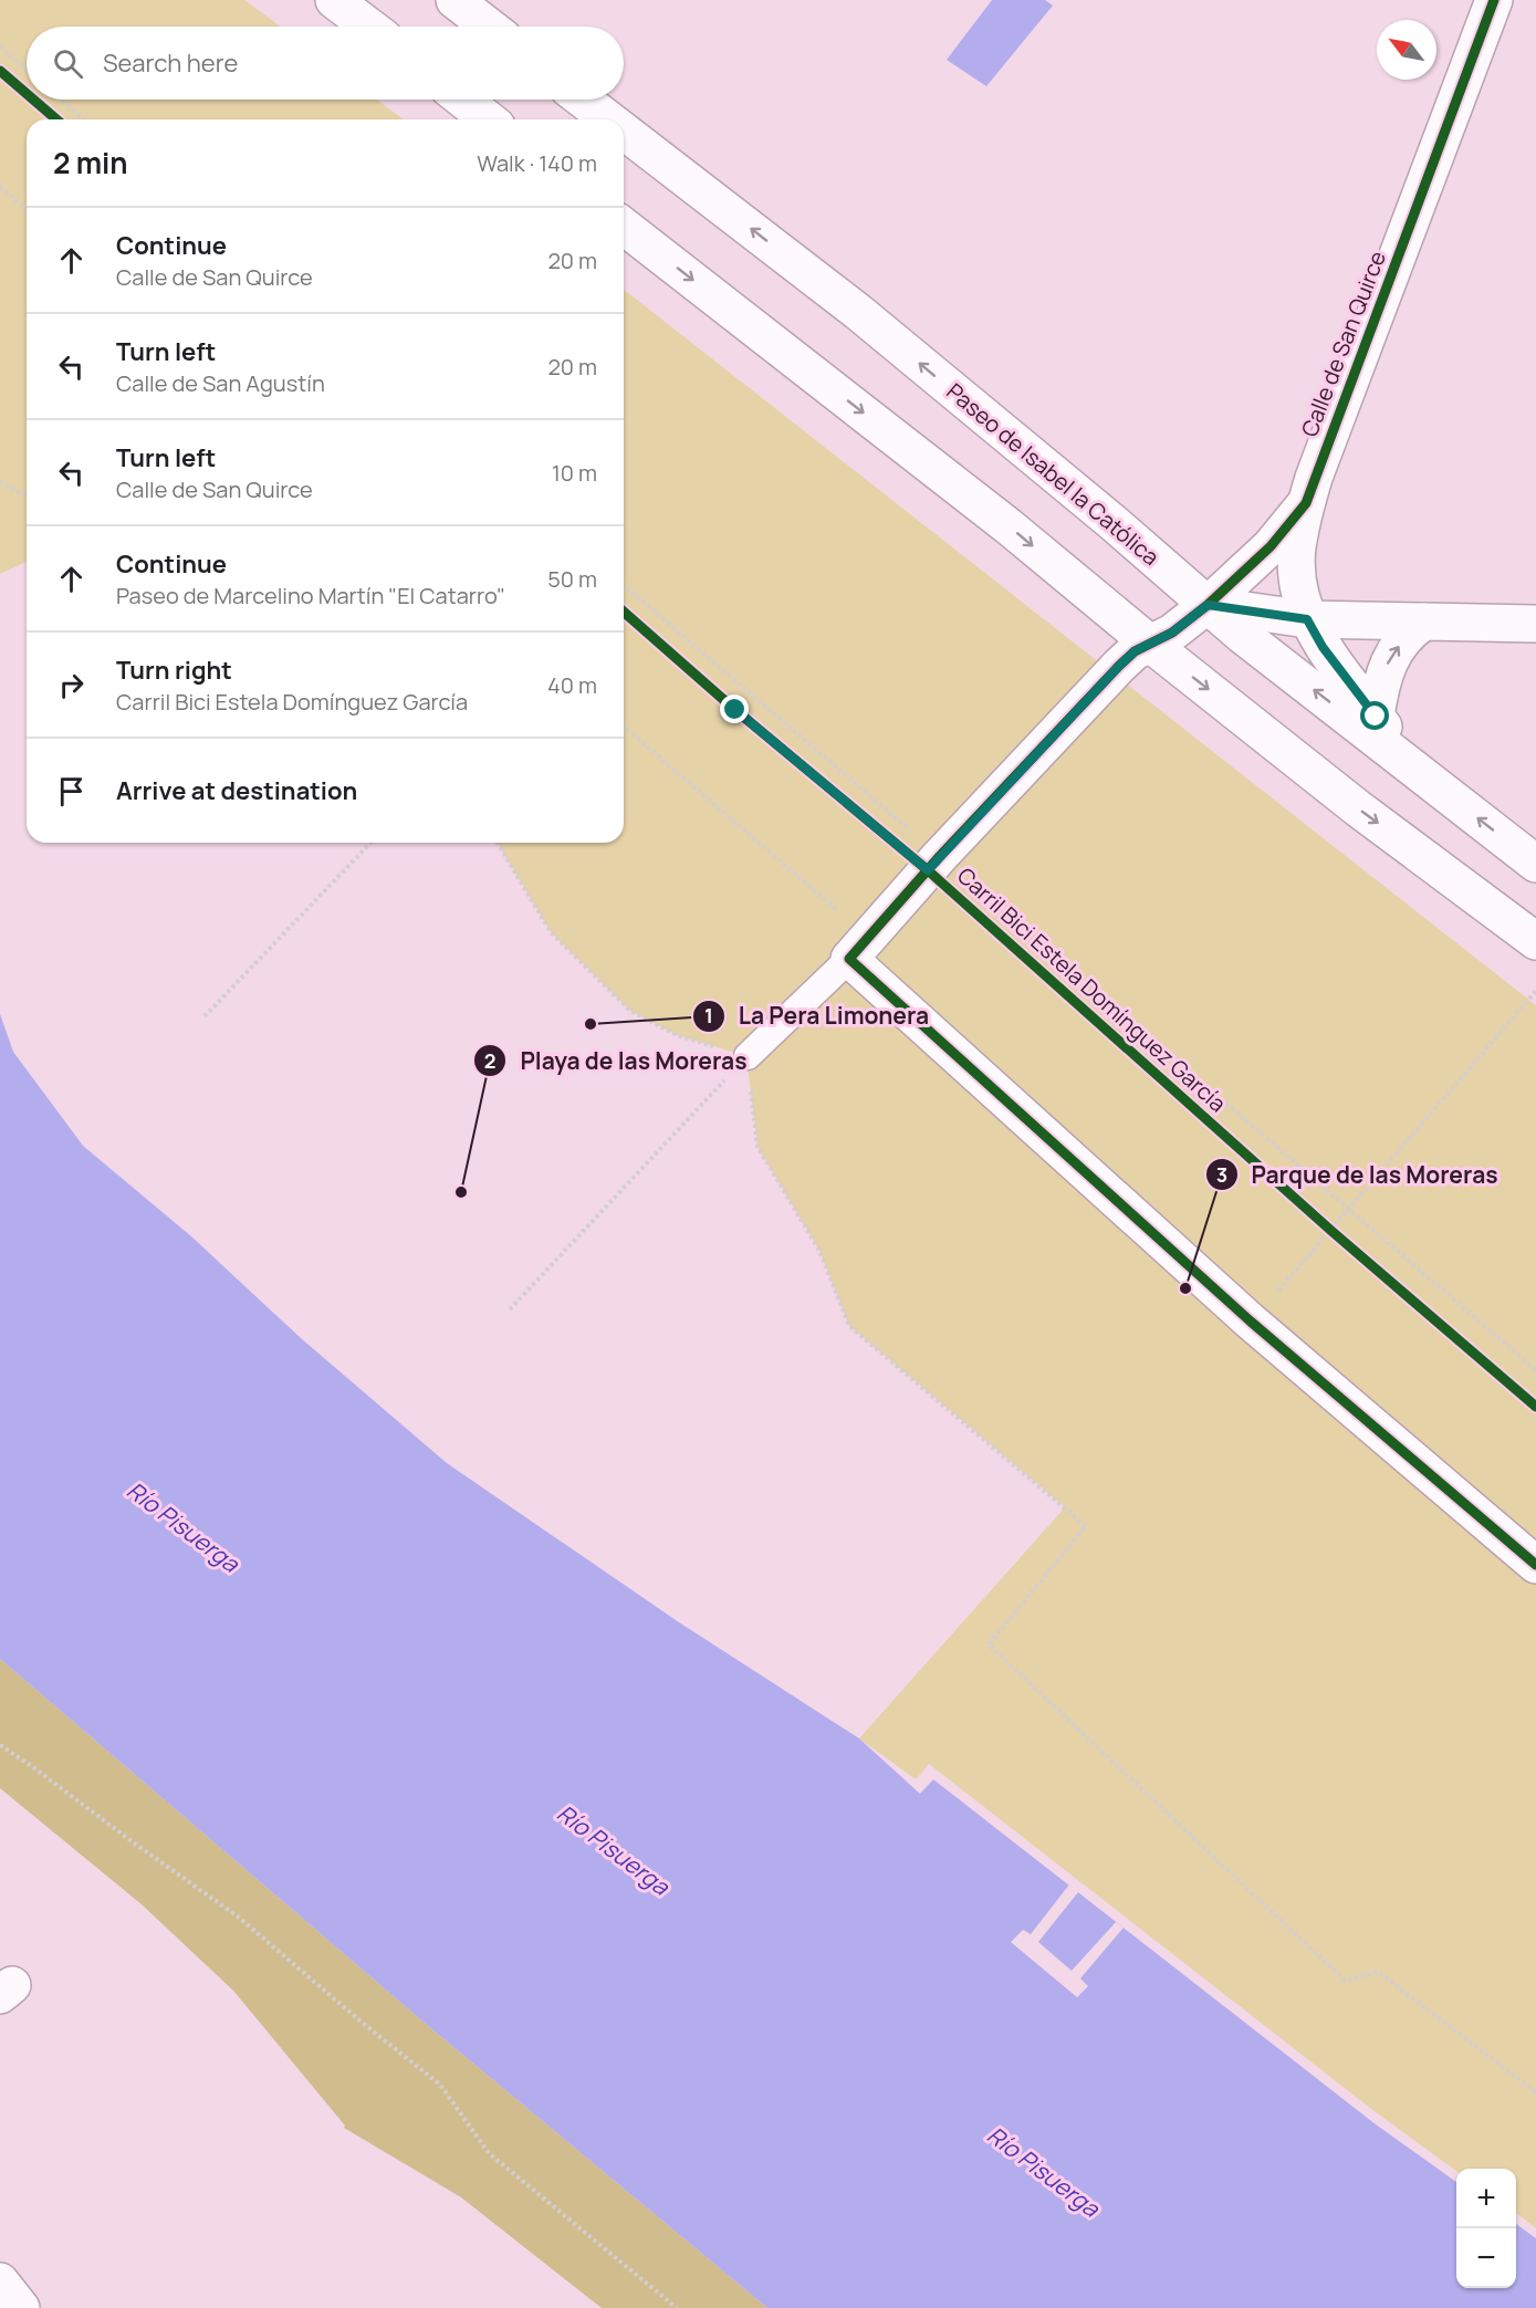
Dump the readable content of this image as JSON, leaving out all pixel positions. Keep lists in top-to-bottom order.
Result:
{
  "streets": {
    "main road": ["Calle de San Quirce", "Paseo de Isabel la Católica"],
    "cycle path": ["Carril Bici Estela Domínguez García"]
  },
  "crossings": [
    ["Calle de San Quirce", "Paseo de Isabel la Católica"]
  ],
  "water": ["Río Pisuerga"],
  "places": ["La Pera Limonera", "Playa de las Moreras", "Parque de las Moreras"],
  "north": "top left",
  "page": {
    "search": "Search here",
    "heading": ["2 min", "Walk · 140 m"],
    "list": [
      ["Continue", "Calle de San Quirce", "20 m"],
      ["Turn left", "Calle de San Agustín", "20 m"],
      ["Turn left", "Calle de San Quirce", "10 m"],
      ["Continue", "Paseo de Marcelino Martín \"El Catarro\"", "50 m"],
      ["Turn right", "Carril Bici Estela Domínguez García", "40 m"],
      "Arrive at destination"
    ],
    "map_buttons": ["+", "−"]
  }
}
